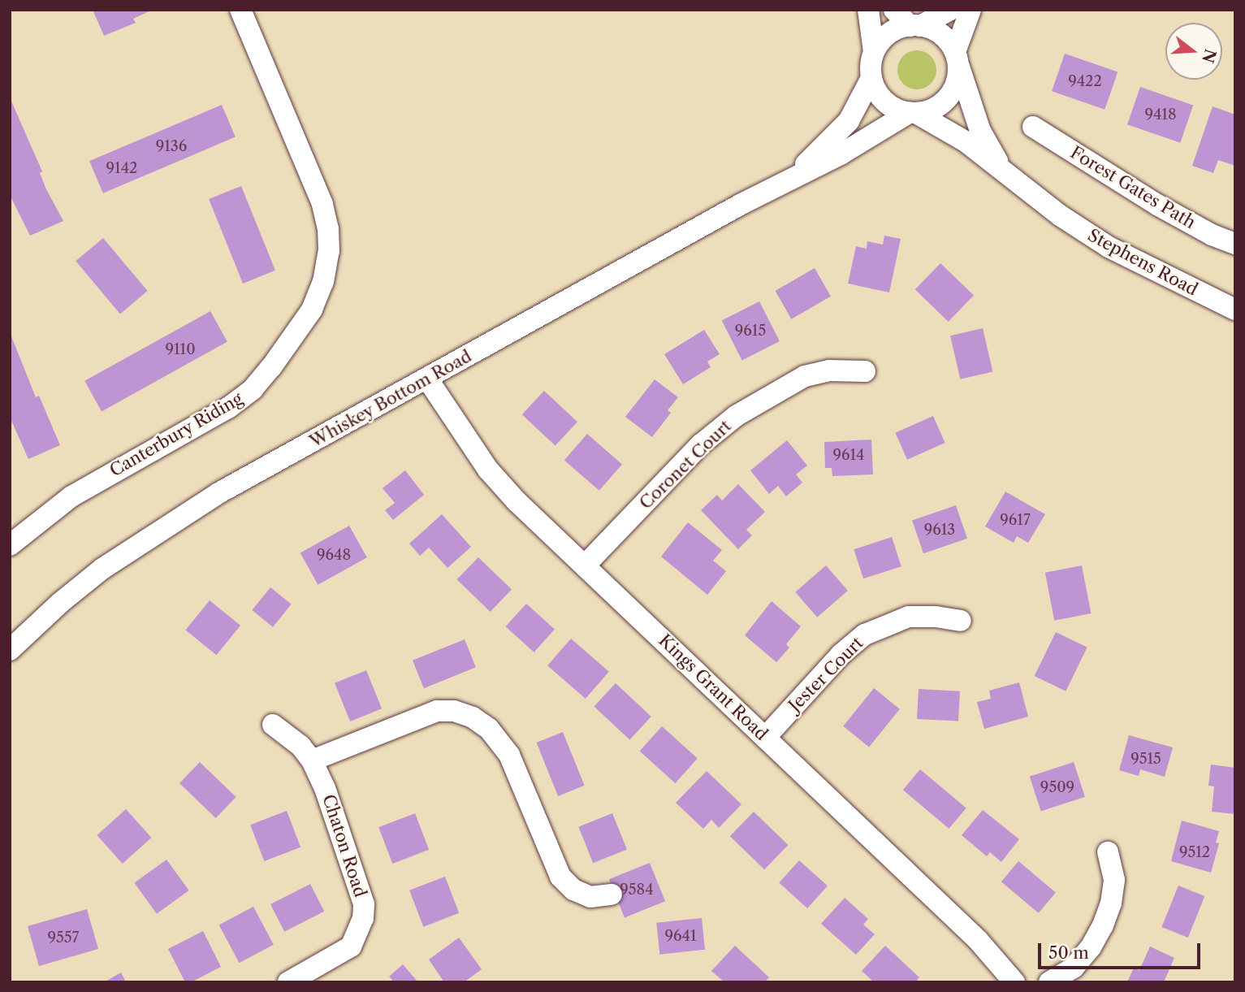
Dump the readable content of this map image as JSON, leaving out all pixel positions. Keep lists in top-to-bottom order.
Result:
{
  "streets": {
    "street": [
      "Forest Gates Path",
      "Stephens Road",
      "Whiskey Bottom Road",
      "Canterbury Riding",
      "Coronet Court",
      "Jester Court",
      "Kings Grant Road",
      "Chaton Road"
    ]
  },
  "crossings": [
    ["Stephens Road", "Whiskey Bottom Road"],
    ["Whiskey Bottom Road", "Kings Grant Road"],
    ["Coronet Court", "Kings Grant Road"],
    ["Jester Court", "Kings Grant Road"]
  ],
  "house_numbers": [
    "9422",
    "9418",
    "9136",
    "9142",
    "9615",
    "9110",
    "9614",
    "9617",
    "9613",
    "9648",
    "9515",
    "9509",
    "9512",
    "9584",
    "9641",
    "9557"
  ],
  "scale_bar": "50 m",
  "north": "right"
}
